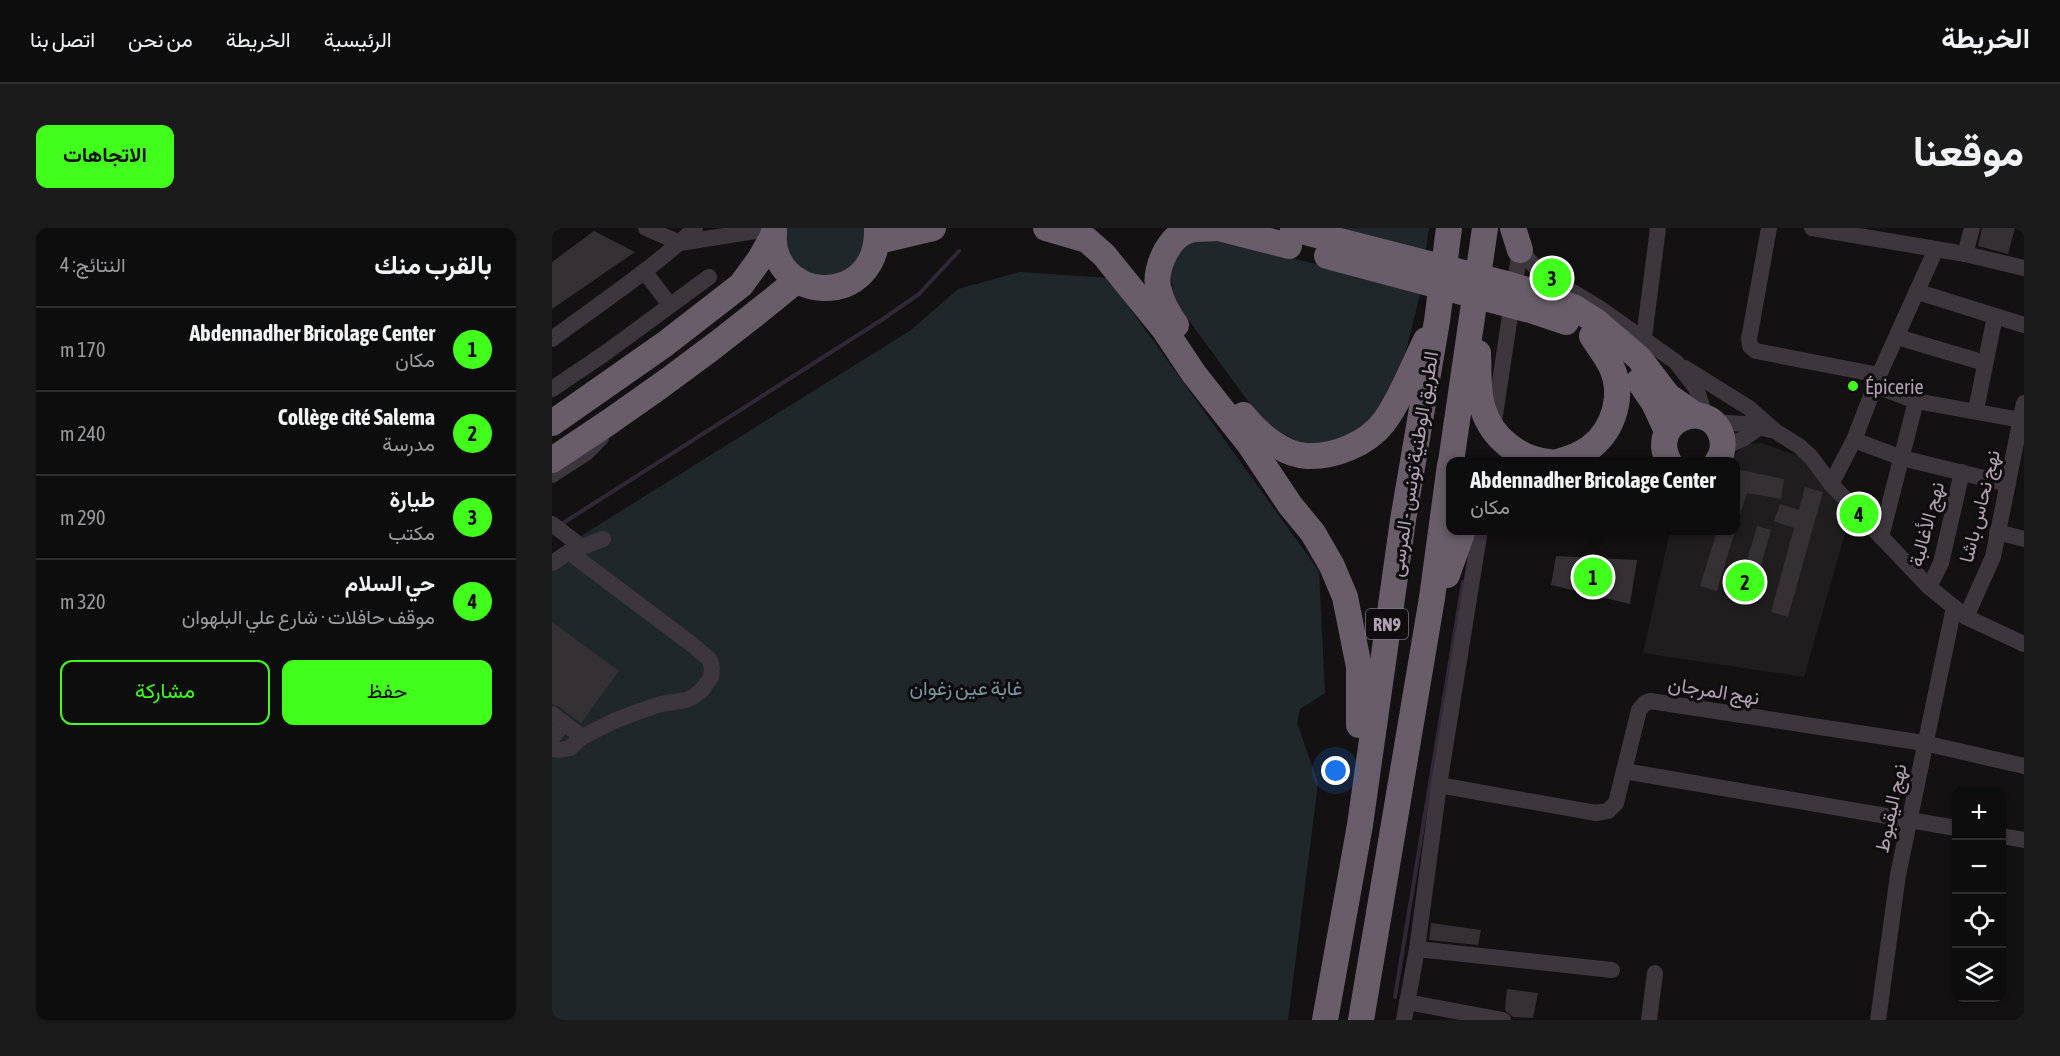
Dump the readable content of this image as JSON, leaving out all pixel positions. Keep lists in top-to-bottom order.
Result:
{
  "streets": {
    "highway": ["الطريق الوطنية تونس - المرسى", "RN9"],
    "street": [
      "نهج نحاس باشا",
      "نهج الأغالبة",
      "نهج المرجان",
      "نهج اليقبوط"
    ]
  },
  "crossings": [
    ["نهج نحاس باشا", "نهج اليقبوط"],
    ["نهج المرجان", "نهج اليقبوط"]
  ],
  "parks": ["غابة عين زغوان"],
  "places": ["Épicerie"],
  "page": {
    "header": "الخريطة",
    "nav": [
      "الرئيسية",
      "الخريطة",
      "من نحن",
      "اتصل بنا"
    ],
    "title": "موقعنا",
    "buttons": [
      "الاتجاهات",
      ["حفظ", "مشاركة"]
    ],
    "heading": ["بالقرب منك", "النتائج: 4"],
    "pins": [
      "3",
      "4",
      "1",
      "2"
    ],
    "list": [
      {
        "mark": "1",
        "name": "Abdennadher Bricolage Center",
        "note": "مكان",
        "value": "170 m"
      },
      {
        "mark": "2",
        "name": "Collège cité Salema",
        "note": "مدرسة",
        "value": "240 m"
      },
      {
        "mark": "3",
        "name": "طيارة",
        "note": "مكتب",
        "value": "290 m"
      },
      {
        "mark": "4",
        "name": "حي السلام",
        "note": "موقف حافلات · شارع علي البلهوان",
        "value": "320 m"
      }
    ],
    "popup": ["Abdennadher Bricolage Center", "مكان"],
    "map_buttons": ["+", "−"]
  }
}
